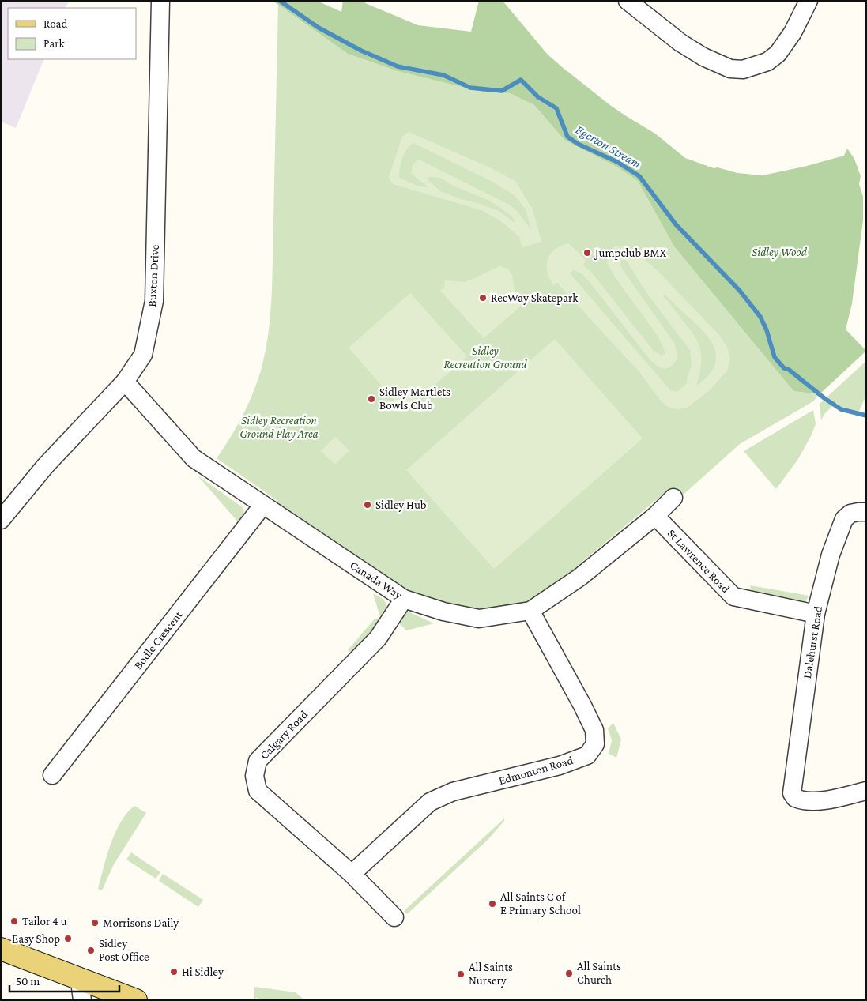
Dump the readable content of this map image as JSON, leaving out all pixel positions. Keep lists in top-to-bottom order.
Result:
{
  "streets": {
    "street": [
      "Buxton Drive",
      "St Lawrence Road",
      "Canada Way",
      "Bodle Crescent",
      "Dalehurst Road",
      "Calgary Road",
      "Edmonton Road"
    ]
  },
  "crossings": [
    ["Buxton Drive", "Canada Way"],
    ["St Lawrence Road", "Canada Way"],
    ["St Lawrence Road", "Dalehurst Road"],
    ["Canada Way", "Bodle Crescent"],
    ["Canada Way", "Calgary Road"],
    ["Canada Way", "Edmonton Road"],
    ["Calgary Road", "Edmonton Road"]
  ],
  "water": ["Egerton Stream"],
  "parks": ["Sidley Wood", "Sidley Recreation Ground", "Sidley Recreation Ground Play Area"],
  "places": [
    "Jumpclub BMX",
    "RecWay Skatepark",
    "Sidley Martlets Bowls Club",
    "Sidley Hub",
    "All Saints C of E Primary School",
    "Tailor 4 u",
    "Morrisons Daily",
    "Easy Shop",
    "Sidley Post Office",
    "Hi Sidley",
    "All Saints Church",
    "All Saints Nursery"
  ],
  "legend": ["Road", "Park"],
  "scale_bar": "50 m"
}
